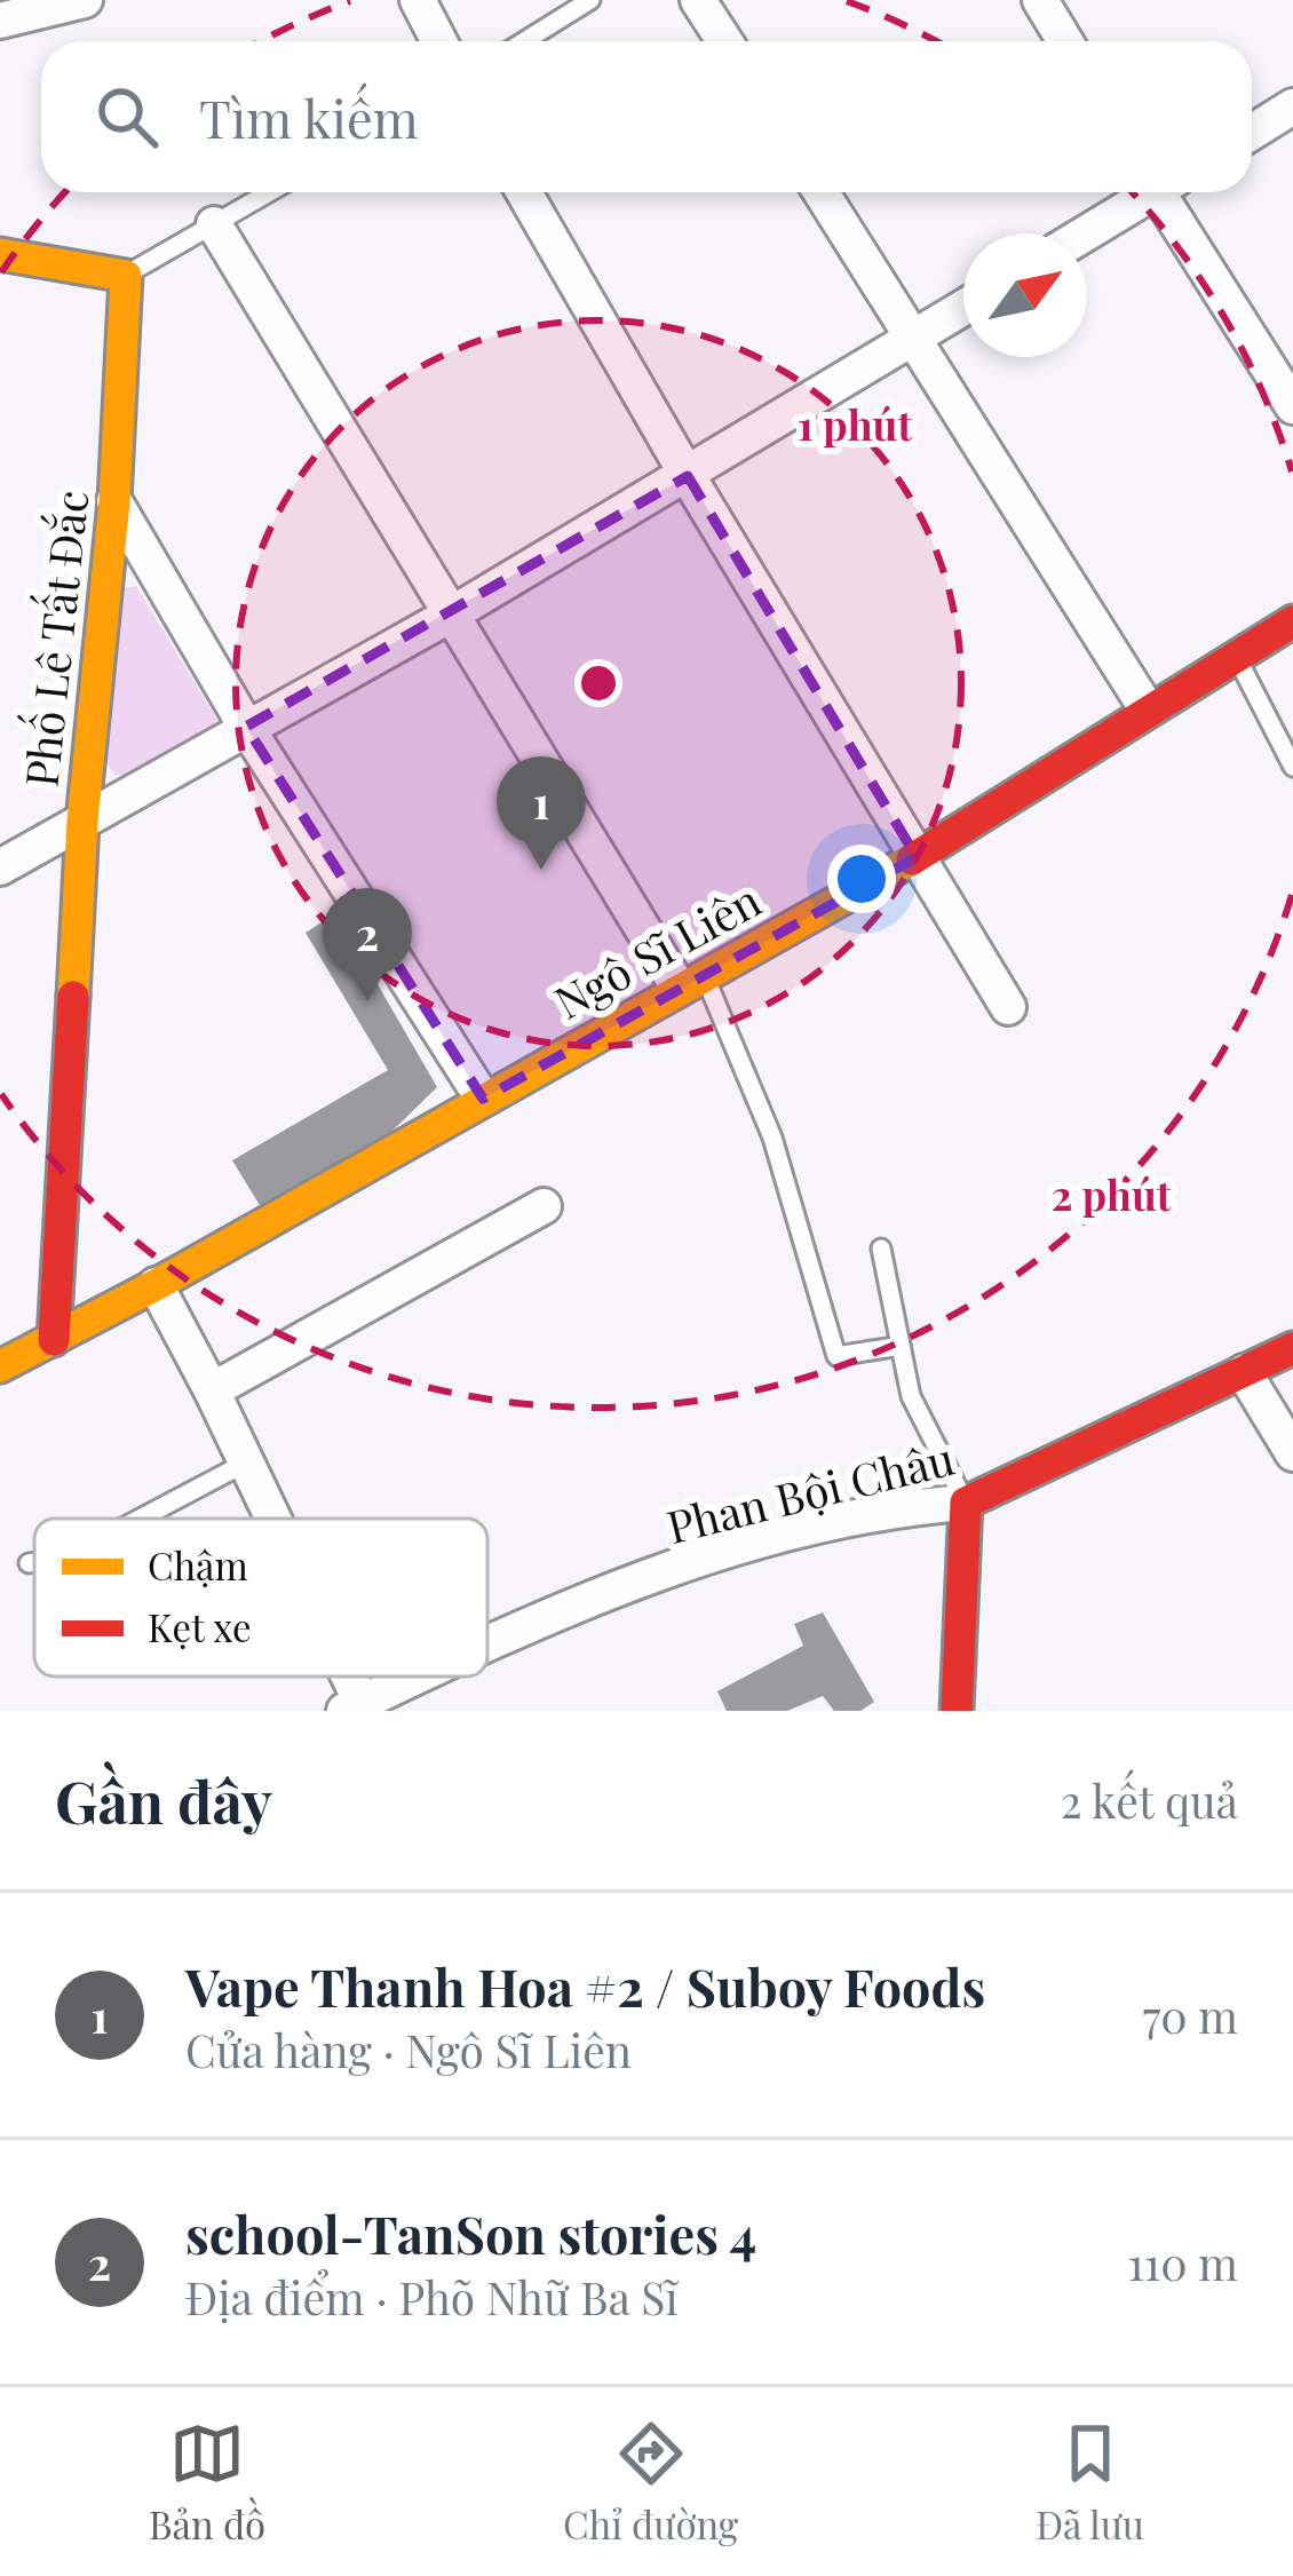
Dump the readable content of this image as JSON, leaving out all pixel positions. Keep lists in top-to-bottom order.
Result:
{
  "streets": {
    "street": ["Phố Lê Tất Đắc", "Ngô Sĩ Liên", "Phan Bội Châu"]
  },
  "crossings": [
    ["Phố Lê Tất Đắc", "Ngô Sĩ Liên"]
  ],
  "legend": ["Chậm", "Kẹt xe"],
  "north": "top right",
  "page": {
    "search": "Tìm kiếm",
    "pins": ["1", "2"],
    "heading": ["Gần đây", "2 kết quả"],
    "list": [
      {
        "mark": "1",
        "name": "Vape Thanh Hoa #2 / Suboy Foods",
        "note": "Cửa hàng · Ngô Sĩ Liên",
        "value": "70 m"
      },
      {
        "mark": "2",
        "name": "school-TanSon stories 4",
        "note": "Địa điểm · Phõ Nhữ Ba Sĩ",
        "value": "110 m"
      }
    ],
    "nav": ["Bản đồ", "Chỉ đường", "Đã lưu"]
  },
  "rings": ["1 phút", "2 phút"]
}
